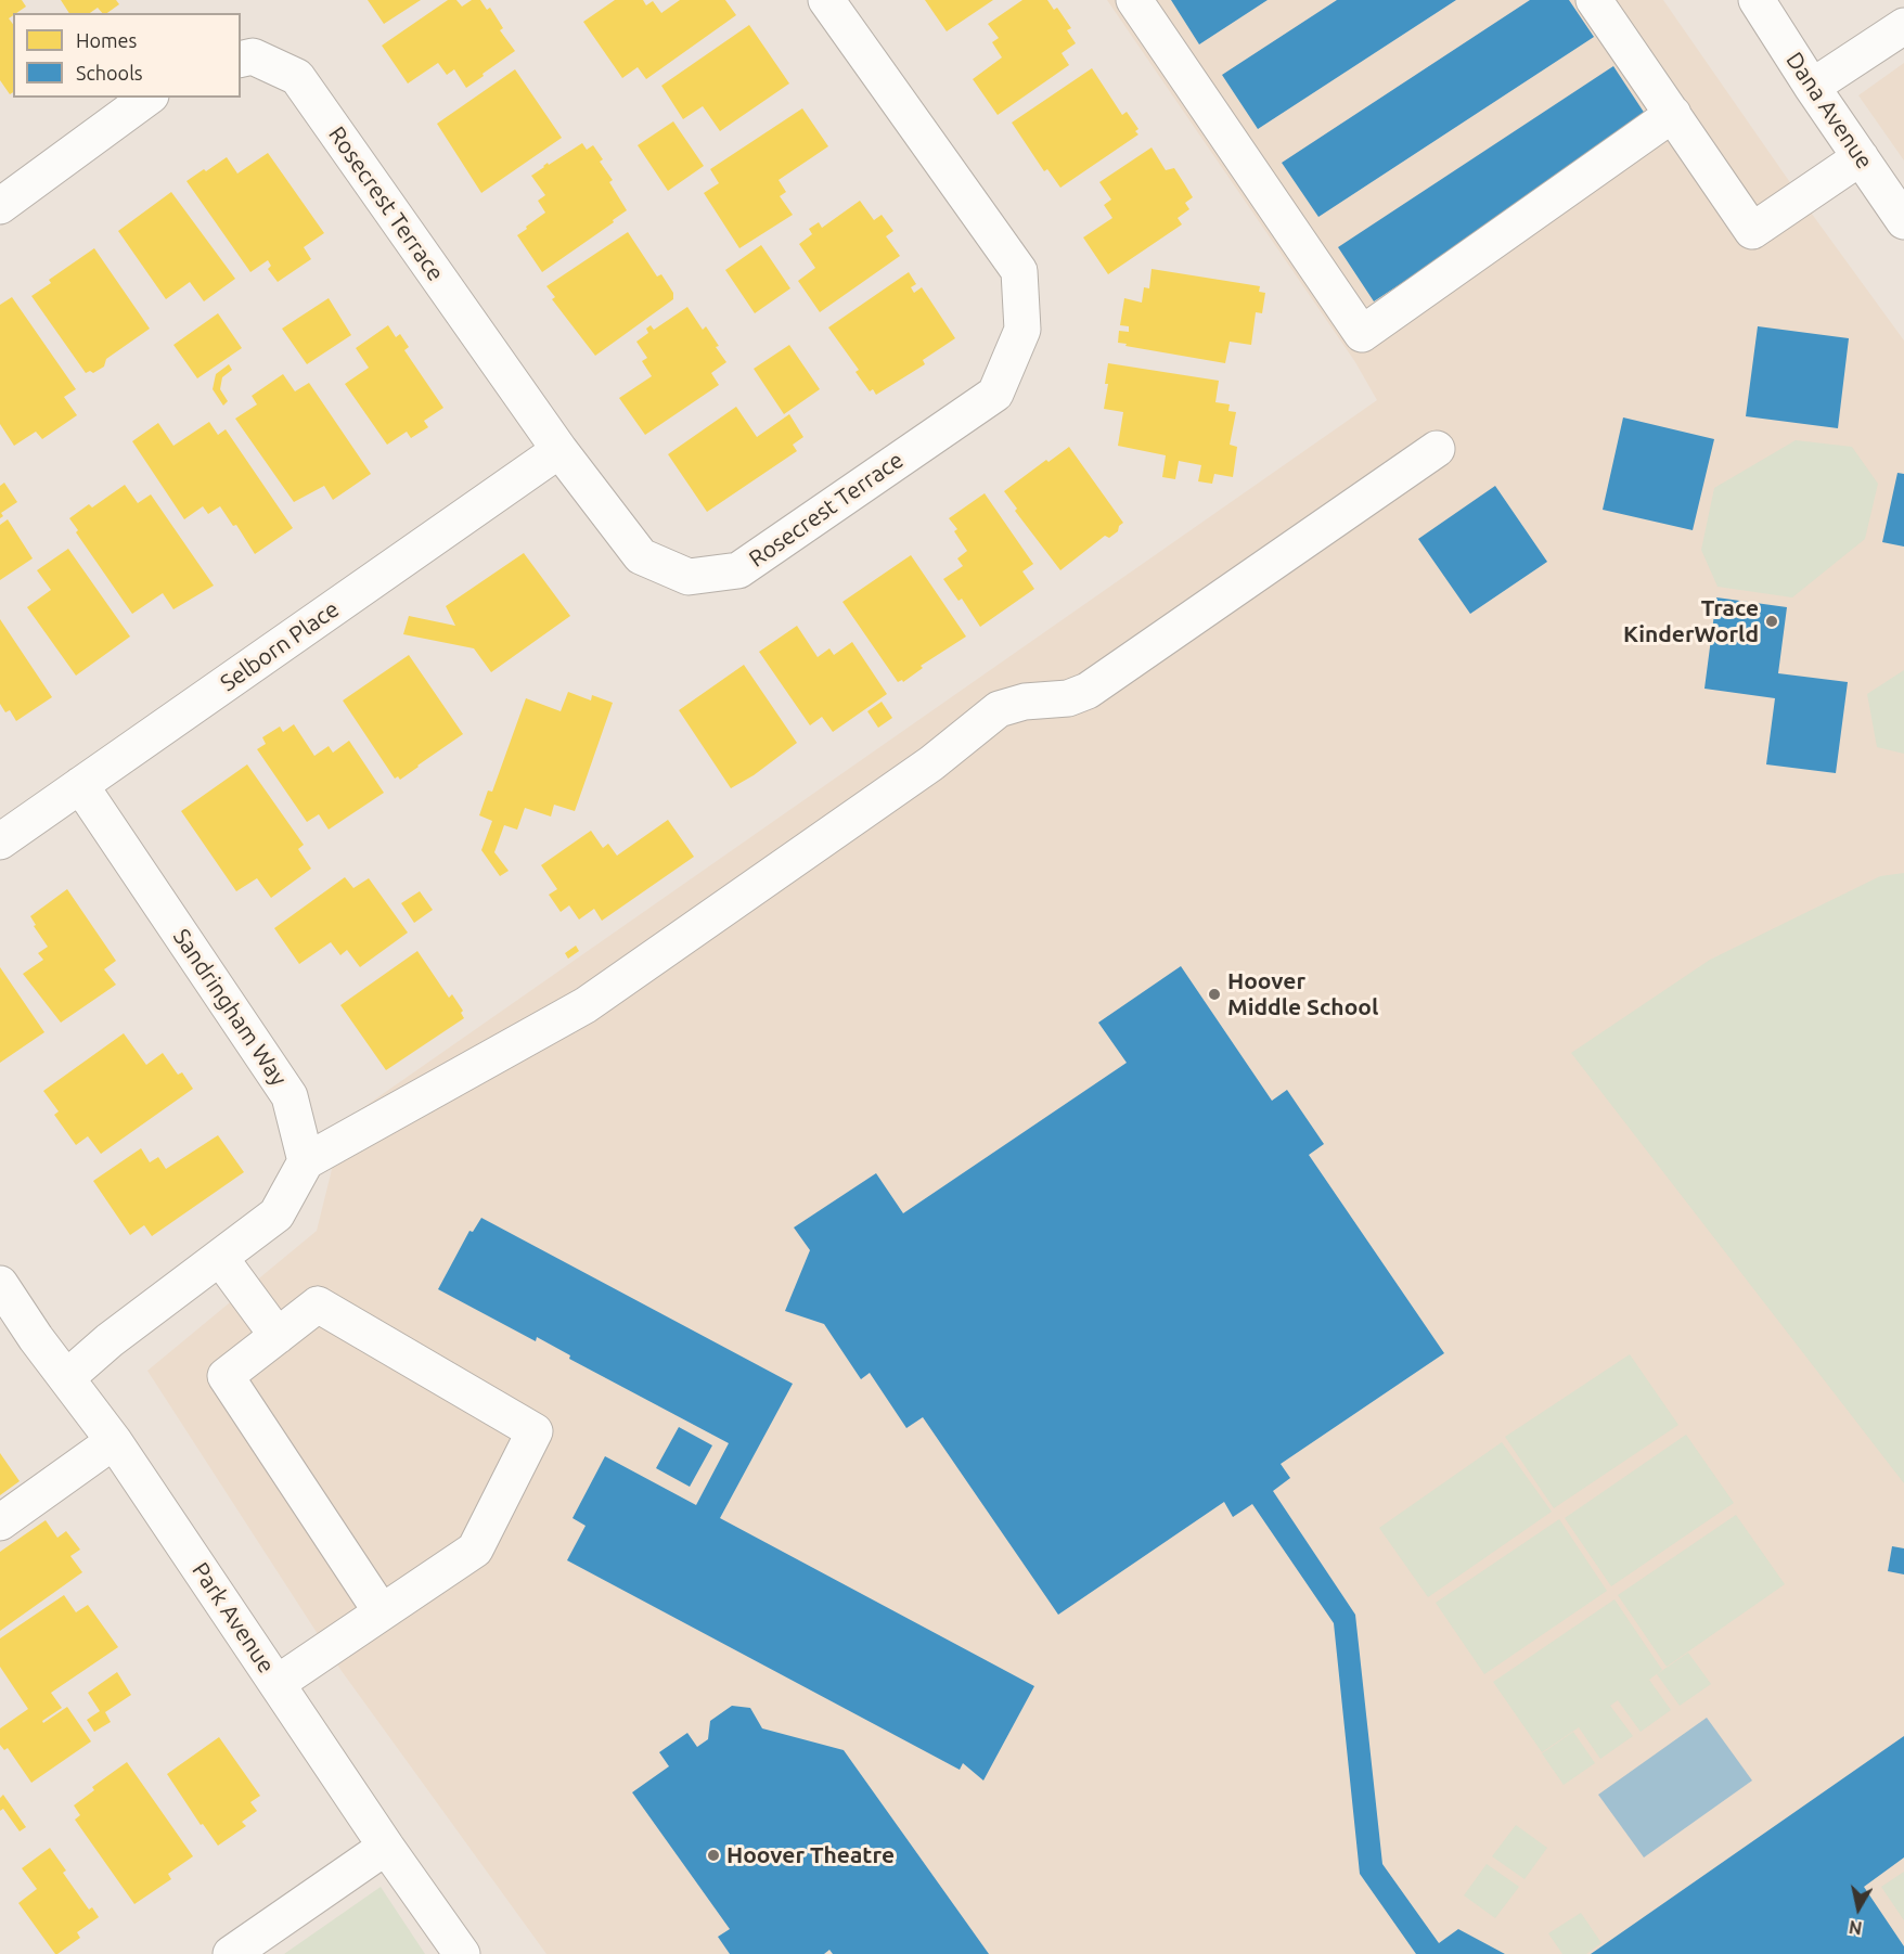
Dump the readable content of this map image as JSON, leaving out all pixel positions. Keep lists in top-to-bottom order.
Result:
{
  "streets": {
    "street": [
      "Dana Avenue",
      "Rosecrest Terrace",
      "Selborn Place",
      "Sandringham Way",
      "Park Avenue"
    ]
  },
  "crossings": [
    ["Rosecrest Terrace", "Selborn Place"],
    ["Selborn Place", "Sandringham Way"]
  ],
  "places": ["Trace KinderWorld", "Hoover Middle School", "Hoover Theatre"],
  "legend": ["Homes", "Schools"],
  "north": "bottom"
}
